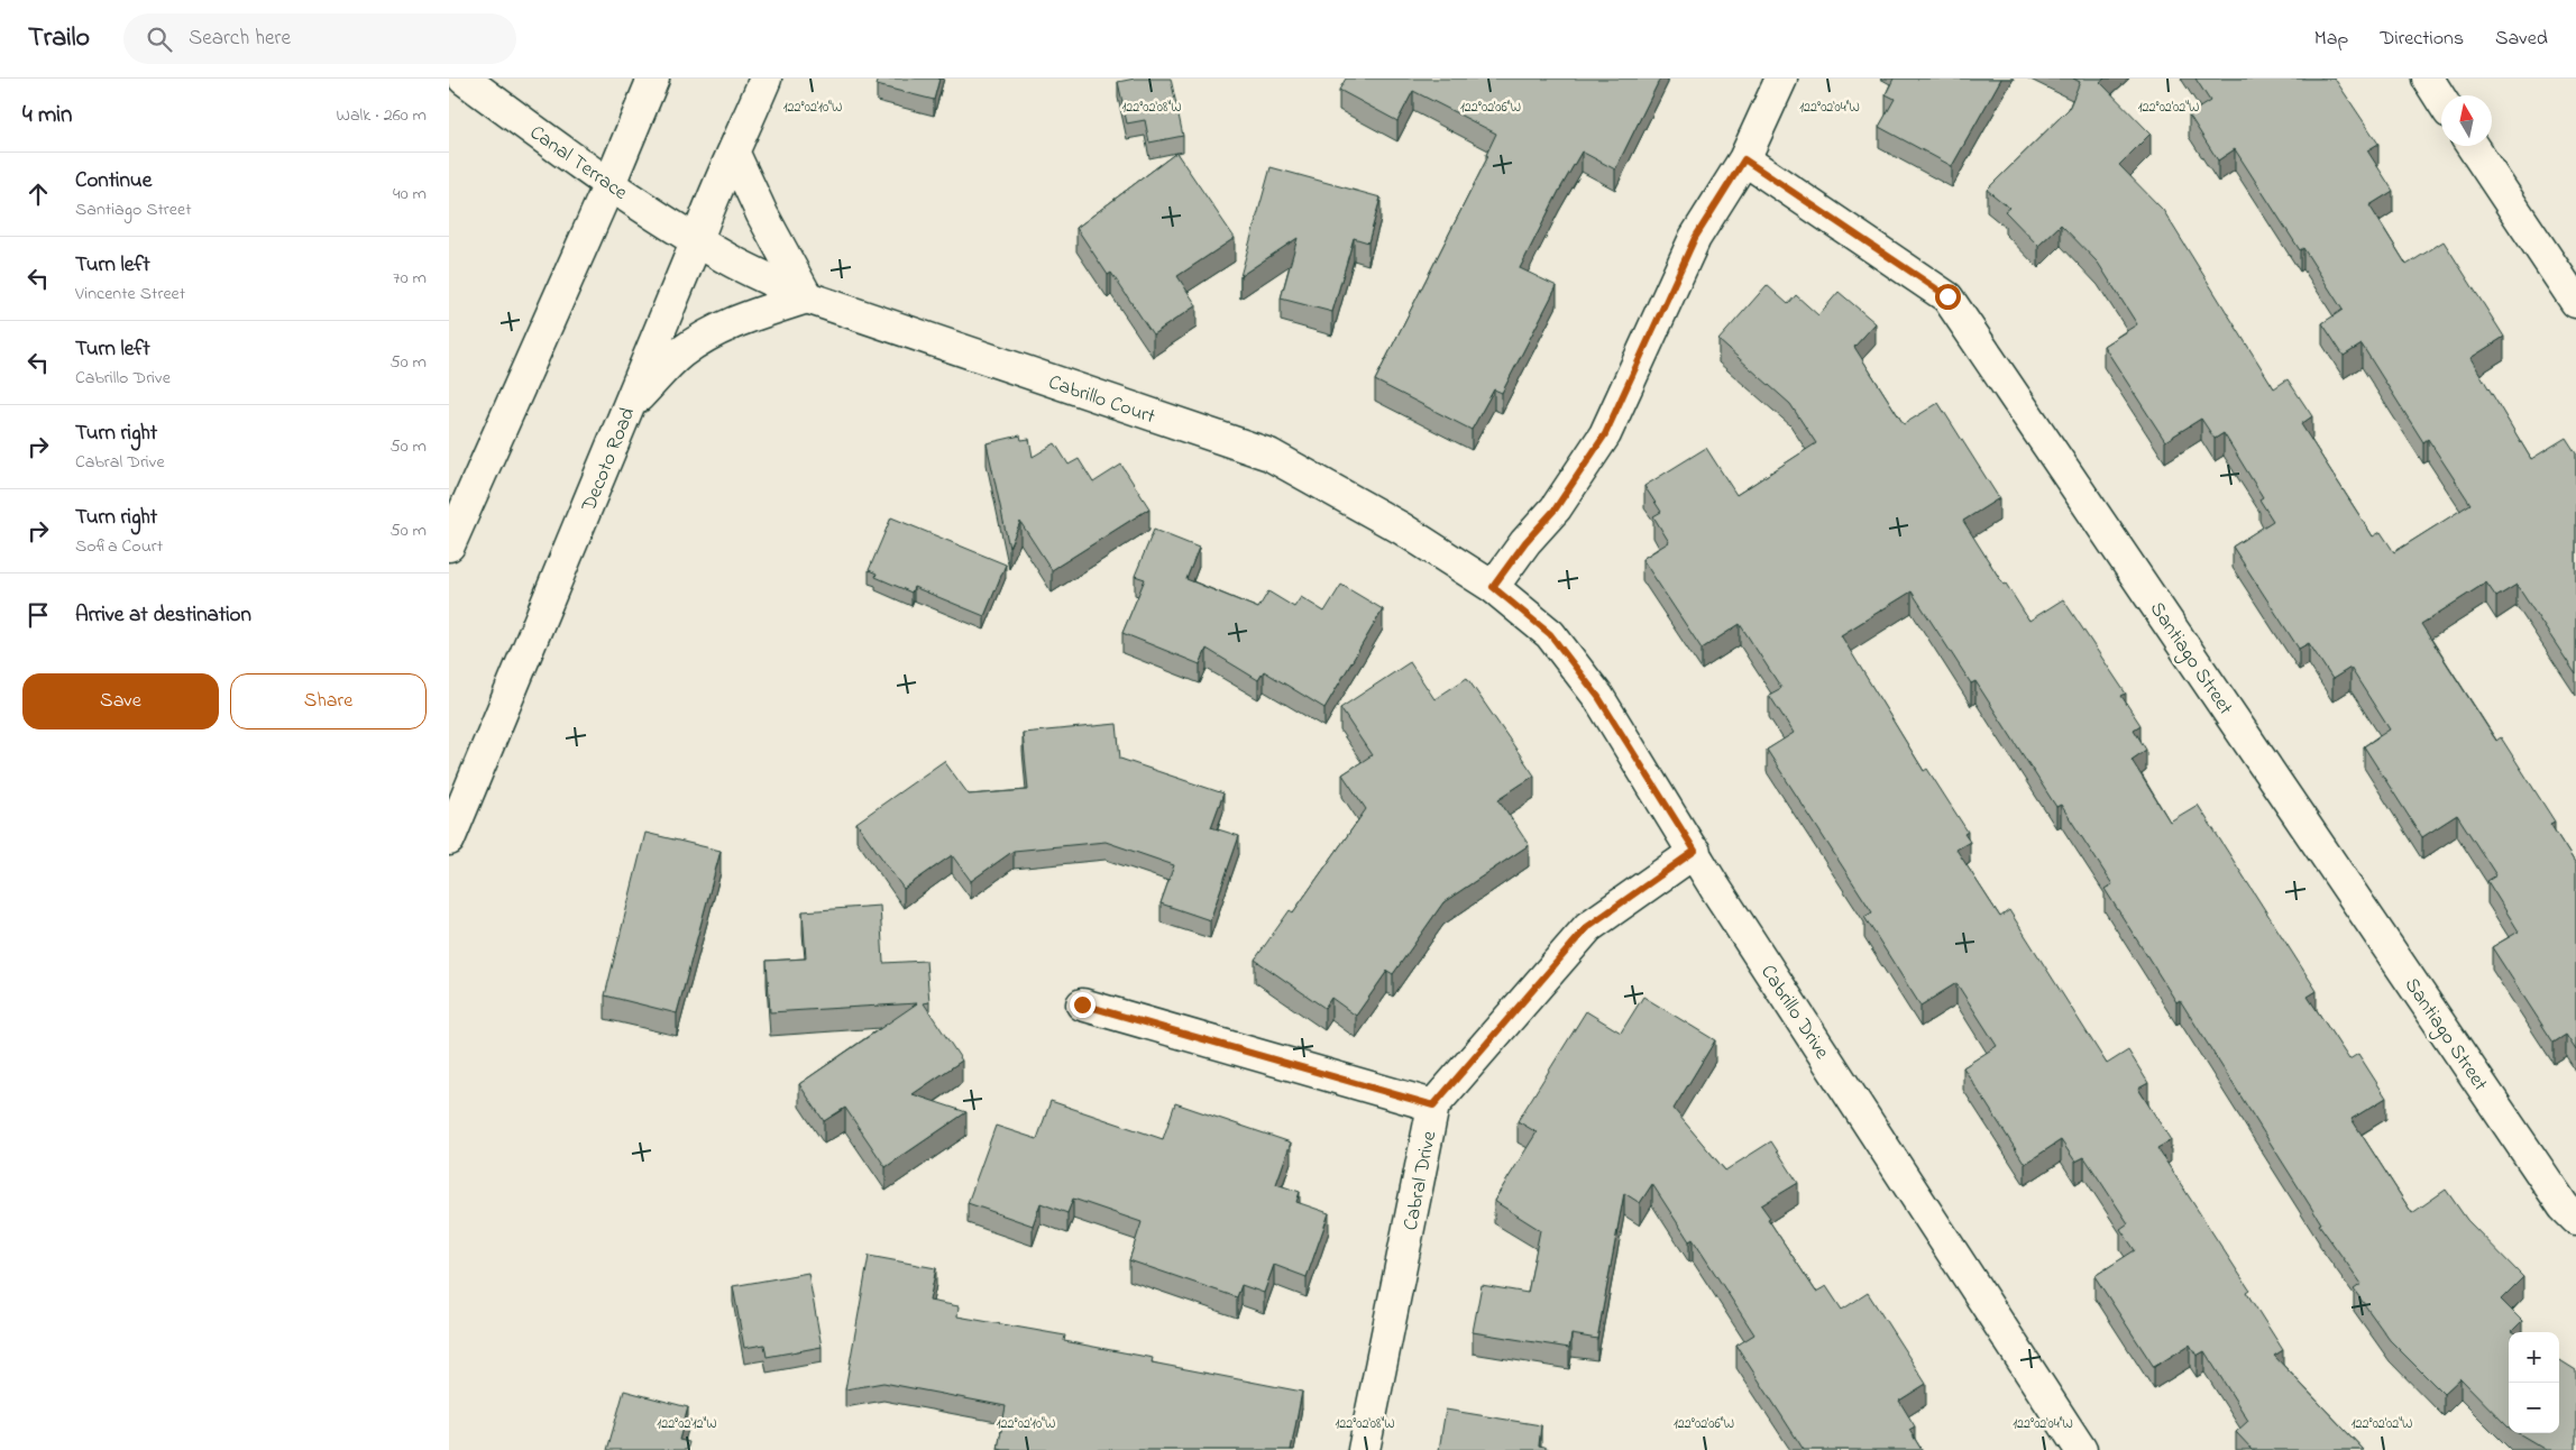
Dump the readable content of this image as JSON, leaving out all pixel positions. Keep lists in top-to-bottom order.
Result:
{
  "streets": {
    "street": [
      "Canal Terrace",
      "Cabrillo Court",
      "Decoto Road",
      "Santiago Street",
      "Cabrillo Drive",
      "Cabral Drive"
    ]
  },
  "crossings": [
    ["Canal Terrace", "Cabrillo Court"],
    ["Canal Terrace", "Decoto Road"],
    ["Cabrillo Court", "Decoto Road"],
    ["Cabrillo Court", "Cabrillo Drive"],
    ["Cabrillo Drive", "Cabral Drive"]
  ],
  "north": "top",
  "page": {
    "header": "Trailo",
    "search": "Search here",
    "nav": ["Map", "Directions", "Saved"],
    "heading": ["4 min", "Walk · 260 m"],
    "list": [
      ["Continue", "Santiago Street", "40 m"],
      ["Turn left", "Vincente Street", "70 m"],
      ["Turn left", "Cabrillo Drive", "50 m"],
      ["Turn right", "Cabral Drive", "50 m"],
      ["Turn right", "Sofia Court", "50 m"],
      "Arrive at destination"
    ],
    "buttons": ["Save", "Share"],
    "map_buttons": ["+", "−"]
  },
  "coordinates": [
    "122°02'10\"W",
    "122°02'06\"W",
    "122°02'04\"W",
    "122°02'02\"W",
    "122°02'08\"W",
    "122°02'12\"W"
  ]
}
